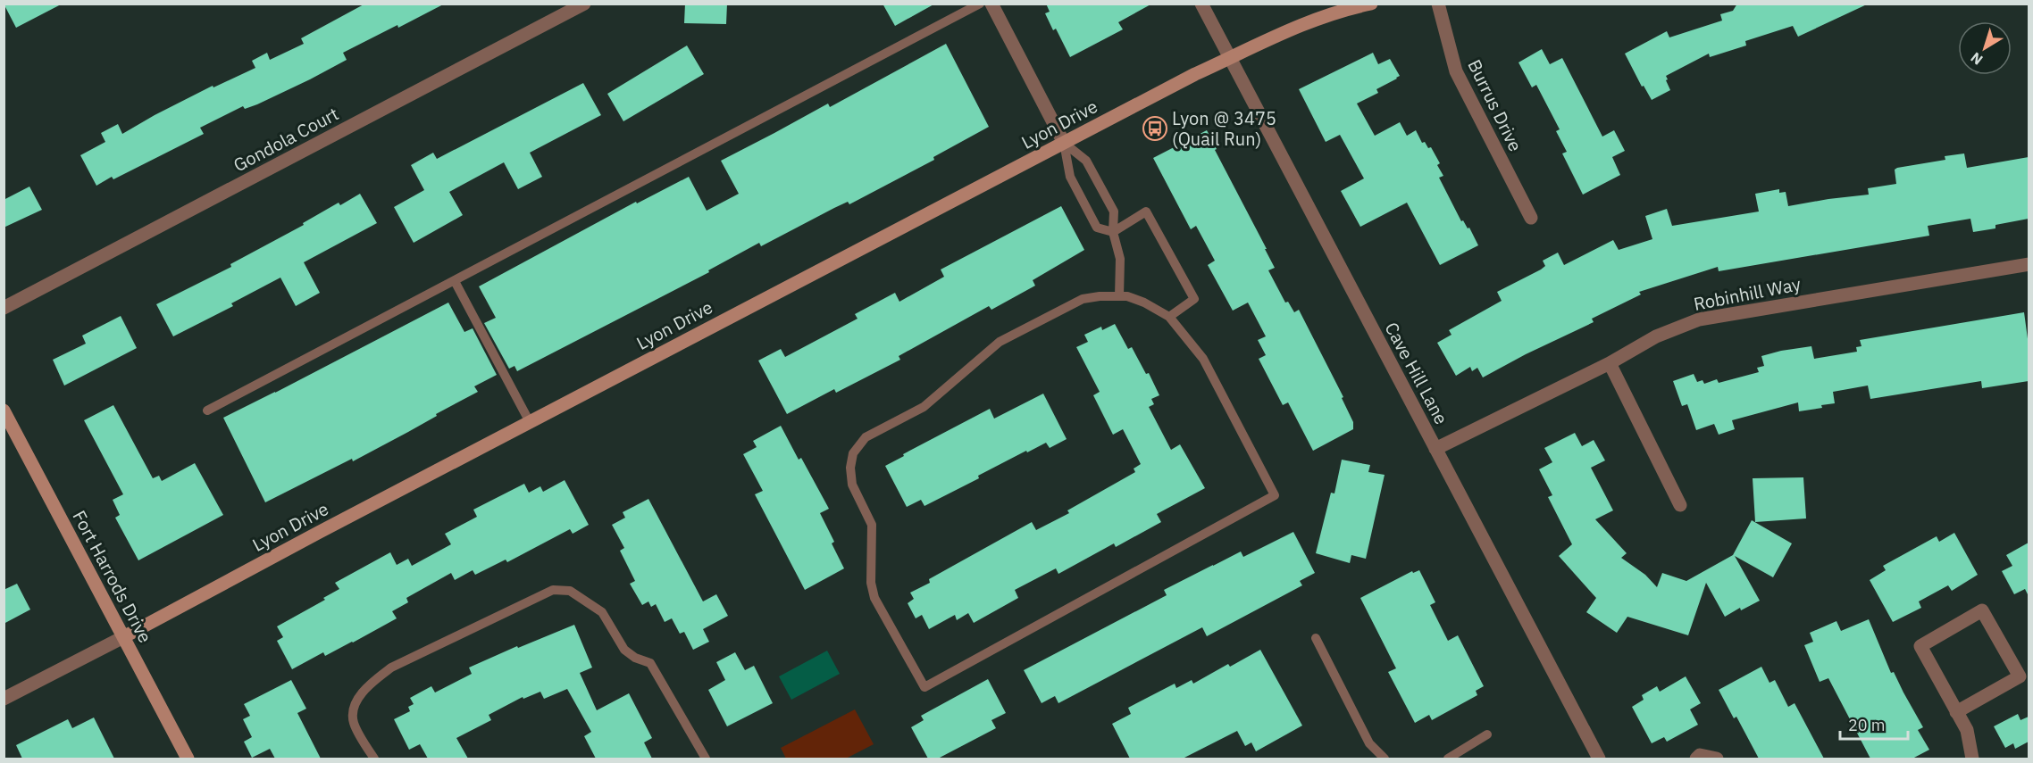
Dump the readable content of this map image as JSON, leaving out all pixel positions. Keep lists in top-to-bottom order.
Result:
{
  "streets": {
    "street": [
      "Burrus Drive",
      "Lyon Drive",
      "Gondola Court",
      "Robinhill Way",
      "Cave Hill Lane",
      "Fort Harrods Drive"
    ]
  },
  "crossings": [
    ["Lyon Drive", "Cave Hill Lane"],
    ["Lyon Drive", "Fort Harrods Drive"],
    ["Robinhill Way", "Cave Hill Lane"]
  ],
  "places": {
    "bus stop": ["Lyon @ 3475 (Quail Run)"]
  },
  "scale_bar": "20 m",
  "north": "bottom left"
}
